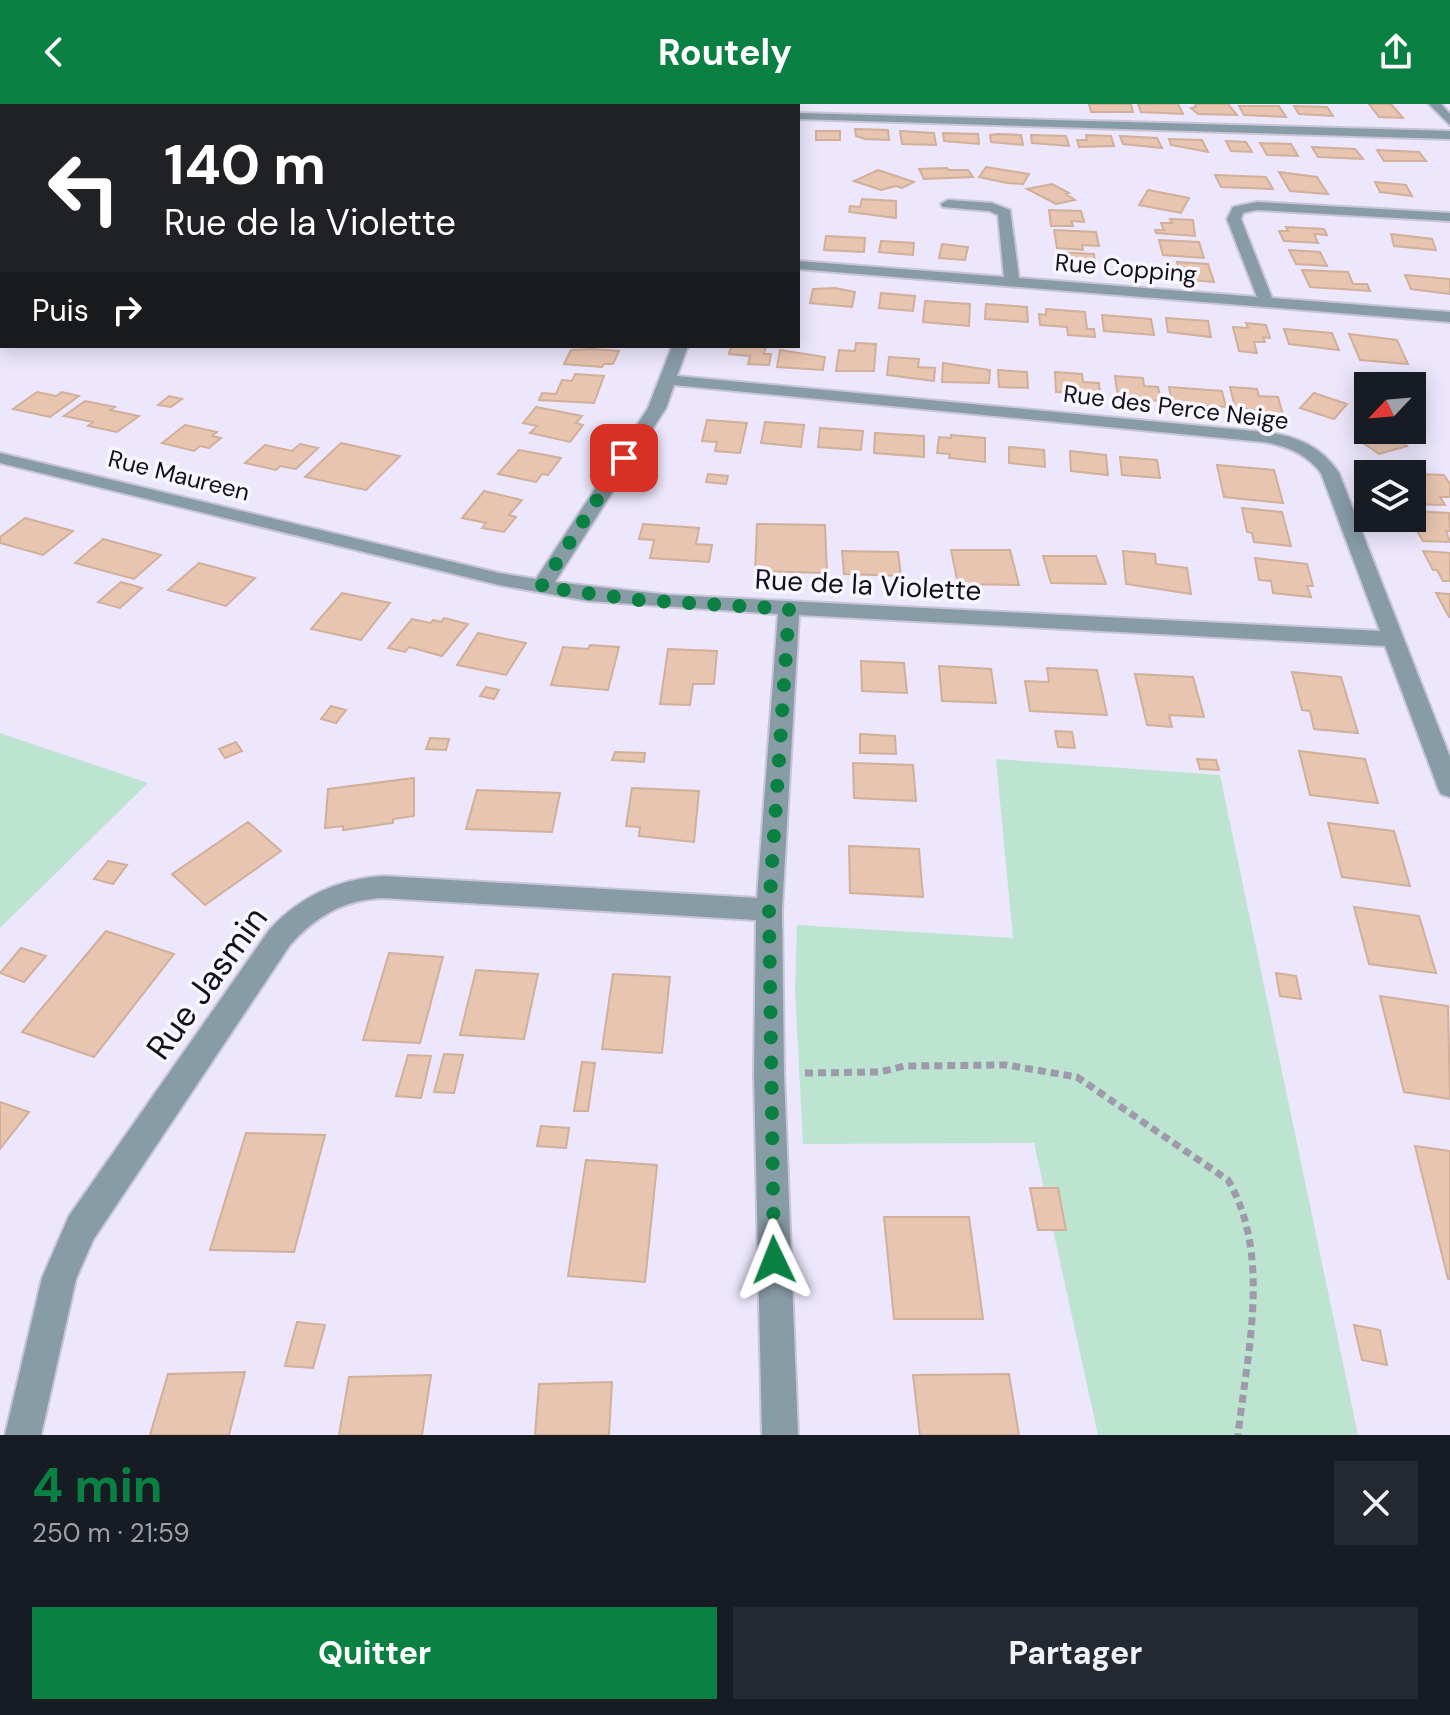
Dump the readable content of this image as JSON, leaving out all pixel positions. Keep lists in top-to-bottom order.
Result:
{
  "streets": {
    "street": [
      "Rue Copping",
      "Rue des Perce Neige",
      "Rue Maureen",
      "Rue de la Violette",
      "Rue Jasmin"
    ]
  },
  "crossings": [
    ["Rue des Perce Neige", "Rue de la Violette"],
    ["Rue Maureen", "Rue de la Violette"]
  ],
  "north": "bottom left",
  "page": {
    "header": "Routely",
    "turn": ["140 m", "Rue de la Violette"],
    "then": "Puis",
    "heading": ["4 min", "250 m · 21:59"],
    "buttons": ["Quitter", "Partager"]
  }
}
